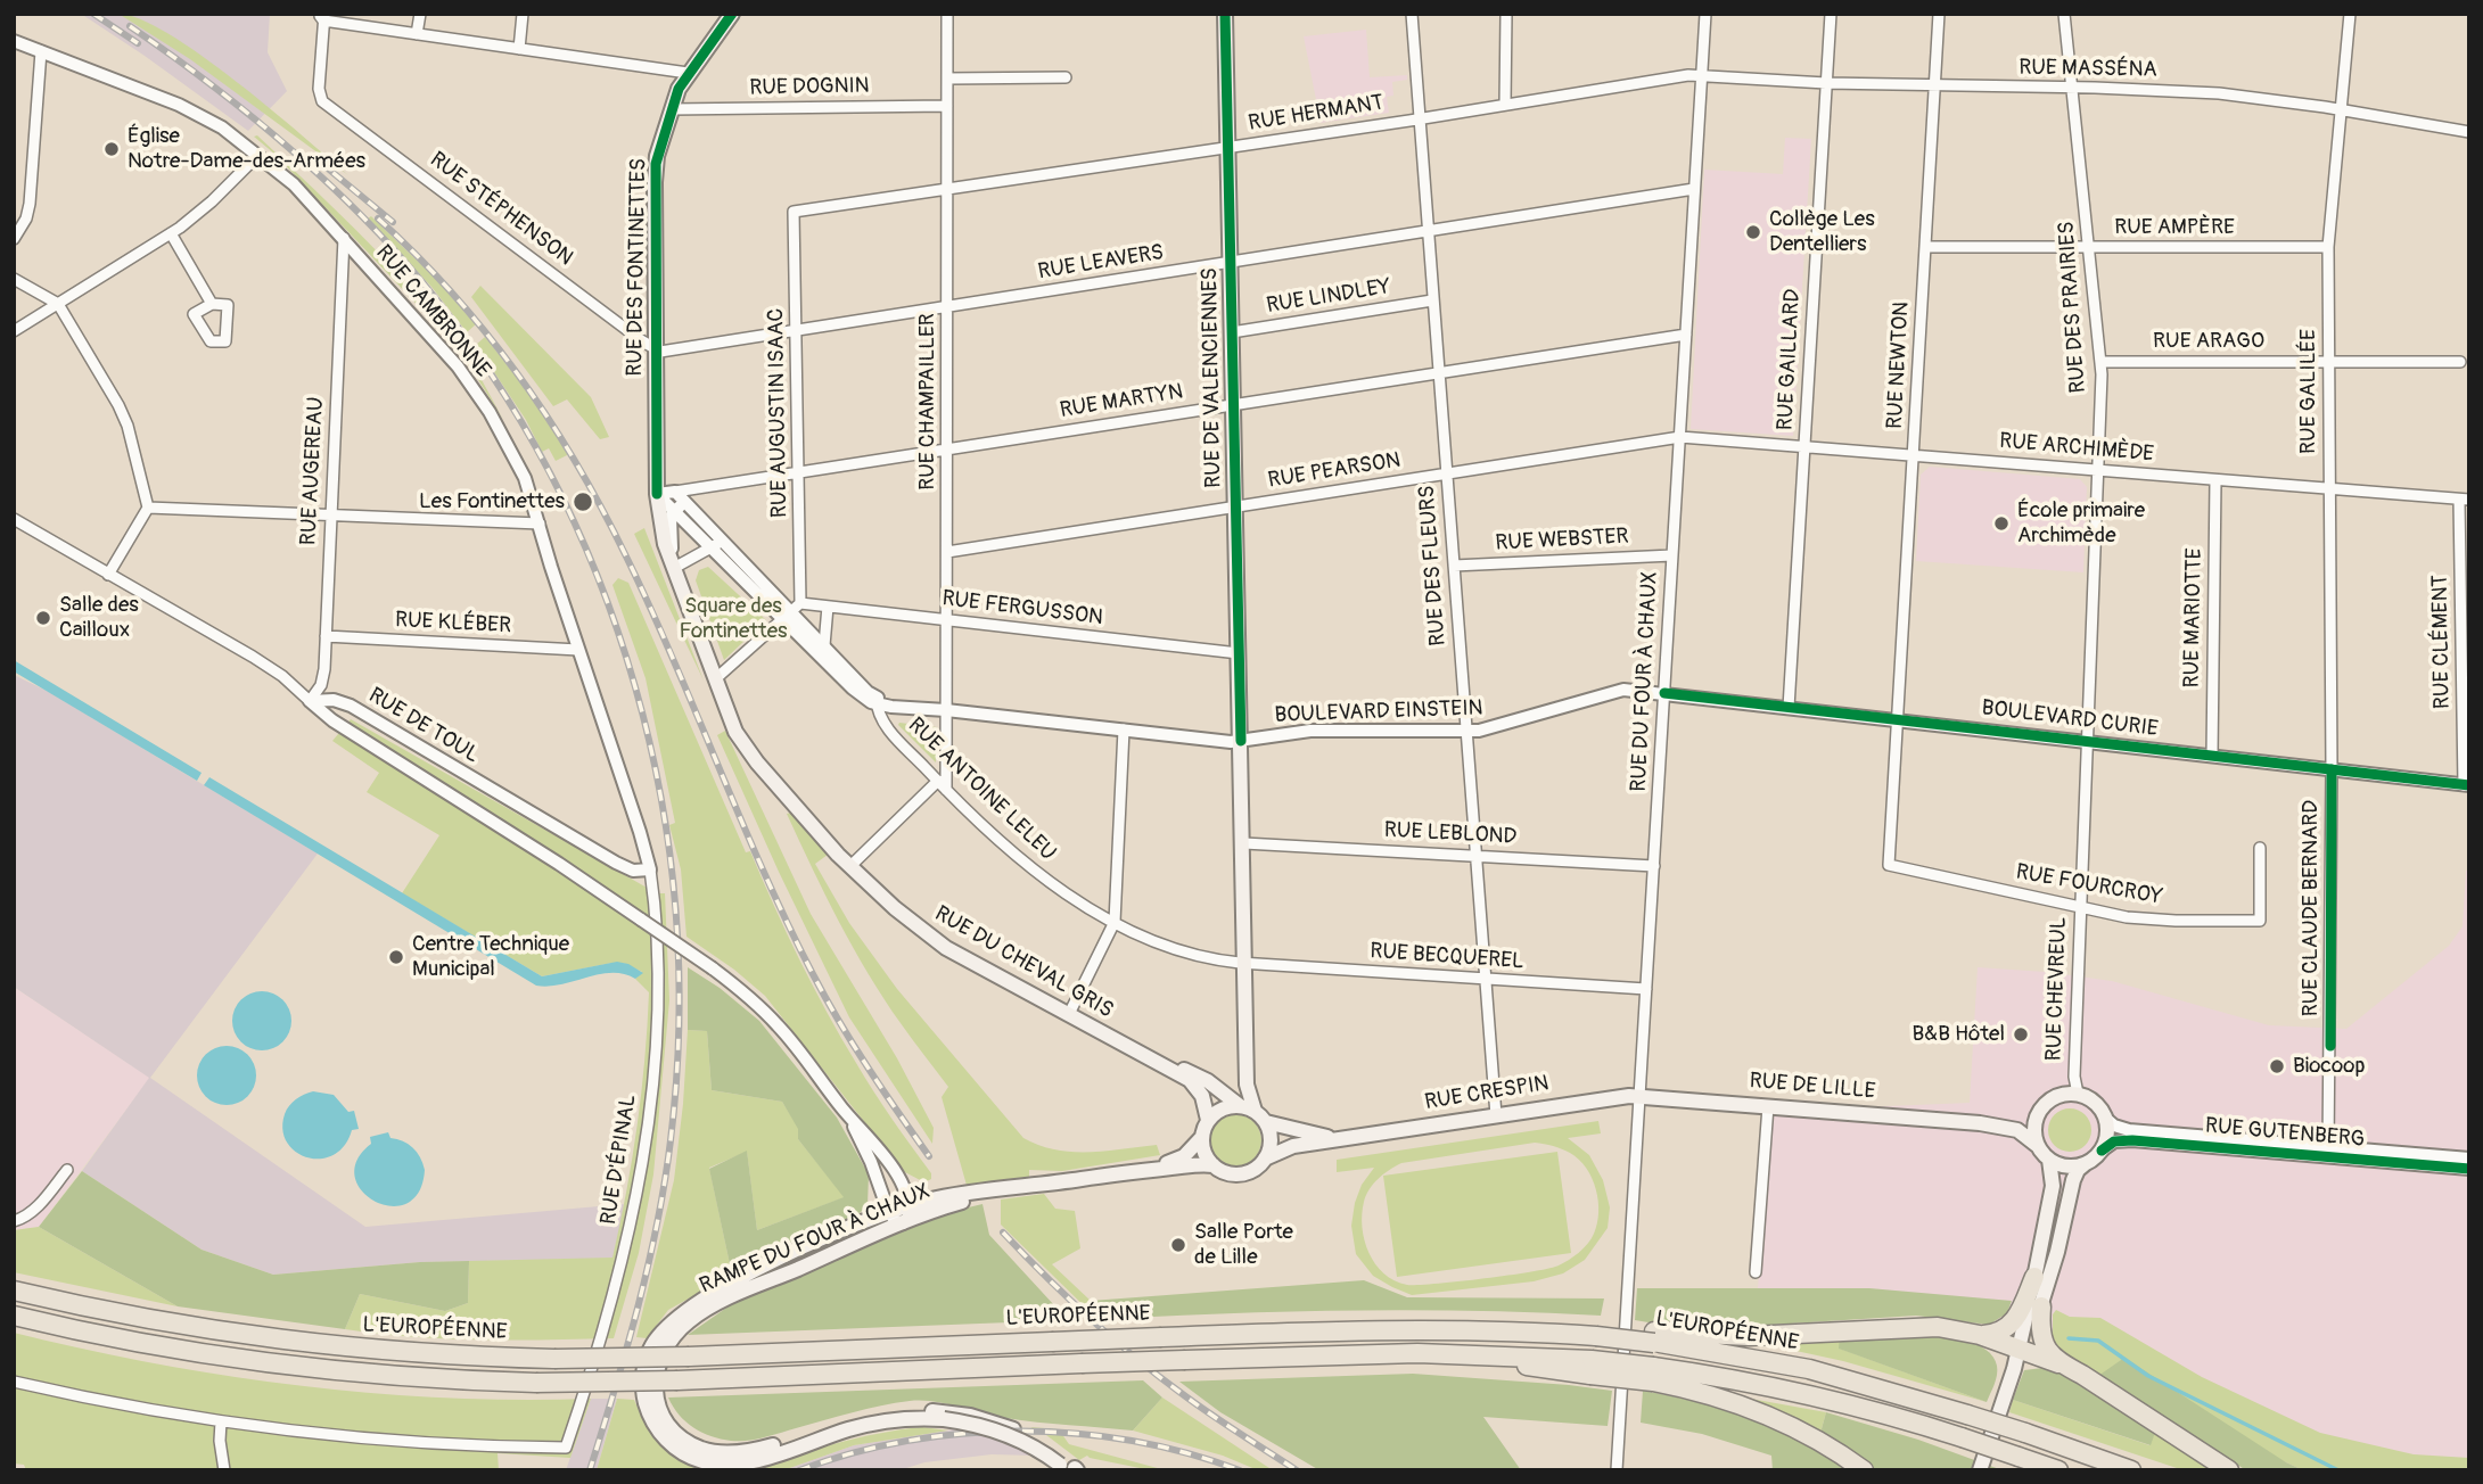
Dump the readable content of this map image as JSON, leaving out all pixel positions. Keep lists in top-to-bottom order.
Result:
{
  "streets": {
    "highway": ["L'EUROPÉENNE"],
    "main road": [
      "RUE DES FONTINETTES",
      "RUE DE VALENCIENNES",
      "RUE DU CHEVAL GRIS",
      "RUE DE LILLE",
      "RUE CRESPIN",
      "RAMPE DU FOUR À CHAUX"
    ],
    "street": [
      "RUE MASSÉNA",
      "RUE DOGNIN",
      "RUE HERMANT",
      "RUE STÉPHENSON",
      "RUE AMPÈRE",
      "RUE LEAVERS",
      "RUE LINDLEY",
      "RUE DES PRAIRIES",
      "RUE CAMBRONNE",
      "RUE ARAGO",
      "RUE GAILLARD",
      "RUE NEWTON",
      "RUE GALILÉE",
      "RUE CHAMPAILLER",
      "RUE MARTYN",
      "RUE AUGUSTIN ISAAC",
      "RUE ARCHIMÈDE",
      "RUE AUGEREAU",
      "RUE PEARSON",
      "RUE WEBSTER",
      "RUE DES FLEURS",
      "RUE FERGUSSON",
      "RUE MARIOTTE",
      "RUE KLÉBER",
      "RUE CLÉMENT",
      "RUE DU FOUR À CHAUX",
      "BOULEVARD EINSTEIN",
      "BOULEVARD CURIE",
      "RUE DE TOUL",
      "RUE ANTOINE LELEU",
      "RUE LEBLOND",
      "RUE FOURCROY",
      "RUE CLAUDE BERNARD",
      "RUE BECQUEREL",
      "RUE CHEVREUL",
      "RUE GUTENBERG",
      "RUE D'ÉPINAL"
    ]
  },
  "crossings": [
    ["RUE MASSÉNA", "RUE HERMANT"],
    ["RUE MASSÉNA", "RUE DES PRAIRIES"],
    ["RUE MASSÉNA", "RUE GAILLARD"],
    ["RUE MASSÉNA", "RUE NEWTON"],
    ["RUE MASSÉNA", "RUE GALILÉE"],
    ["RUE MASSÉNA", "RUE DU FOUR À CHAUX"],
    ["RUE DOGNIN", "RUE DES FONTINETTES"],
    ["RUE DOGNIN", "RUE CHAMPAILLER"],
    ["RUE HERMANT", "RUE DE VALENCIENNES"],
    ["RUE HERMANT", "RUE CHAMPAILLER"],
    ["RUE HERMANT", "RUE AUGUSTIN ISAAC"],
    ["RUE HERMANT", "RUE DES FLEURS"],
    ["RUE HERMANT", "RUE DU FOUR À CHAUX"],
    ["RUE STÉPHENSON", "RUE LEAVERS"],
    ["RUE STÉPHENSON", "RUE DES FONTINETTES"],
    ["RUE AMPÈRE", "RUE DES PRAIRIES"],
    ["RUE AMPÈRE", "RUE NEWTON"],
    ["RUE AMPÈRE", "RUE GALILÉE"],
    ["RUE LEAVERS", "RUE DES FONTINETTES"],
    ["RUE LEAVERS", "RUE DE VALENCIENNES"],
    ["RUE LEAVERS", "RUE CHAMPAILLER"],
    ["RUE LEAVERS", "RUE AUGUSTIN ISAAC"],
    ["RUE LEAVERS", "RUE DES FLEURS"],
    ["RUE LEAVERS", "RUE DU FOUR À CHAUX"],
    ["RUE DES FONTINETTES", "RUE MARTYN"],
    ["RUE DES FONTINETTES", "RUE DU CHEVAL GRIS"],
    ["RUE LINDLEY", "RUE DE VALENCIENNES"],
    ["RUE LINDLEY", "RUE DES FLEURS"],
    ["RUE DES PRAIRIES", "RUE ARAGO"],
    ["RUE DES PRAIRIES", "RUE ARCHIMÈDE"],
    ["RUE DES PRAIRIES", "BOULEVARD CURIE"],
    ["RUE DES PRAIRIES", "RUE CHEVREUL"],
    ["RUE CAMBRONNE", "RUE AUGEREAU"],
    ["RUE CAMBRONNE", "RUE KLÉBER"],
    ["RUE CAMBRONNE", "RUE DE TOUL"],
    ["RUE CAMBRONNE", "RUE D'ÉPINAL"],
    ["RUE ARAGO", "RUE GALILÉE"],
    ["RUE GAILLARD", "RUE ARCHIMÈDE"],
    ["RUE GAILLARD", "BOULEVARD CURIE"],
    ["RUE NEWTON", "RUE ARCHIMÈDE"],
    ["RUE NEWTON", "BOULEVARD CURIE"],
    ["RUE NEWTON", "RUE FOURCROY"],
    ["RUE DE VALENCIENNES", "RUE MARTYN"],
    ["RUE DE VALENCIENNES", "RUE PEARSON"],
    ["RUE DE VALENCIENNES", "RUE FERGUSSON"],
    ["RUE DE VALENCIENNES", "BOULEVARD EINSTEIN"],
    ["RUE DE VALENCIENNES", "RUE ANTOINE LELEU"],
    ["RUE DE VALENCIENNES", "RUE LEBLOND"],
    ["RUE DE VALENCIENNES", "RUE BECQUEREL"],
    ["RUE DE VALENCIENNES", "RUE DU CHEVAL GRIS"],
    ["RUE DE VALENCIENNES", "RUE CRESPIN"],
    ["RUE GALILÉE", "RUE ARCHIMÈDE"],
    ["RUE GALILÉE", "BOULEVARD CURIE"],
    ["RUE GALILÉE", "RUE CLAUDE BERNARD"],
    ["RUE CHAMPAILLER", "RUE MARTYN"],
    ["RUE CHAMPAILLER", "RUE PEARSON"],
    ["RUE CHAMPAILLER", "RUE FERGUSSON"],
    ["RUE CHAMPAILLER", "BOULEVARD EINSTEIN"],
    ["RUE CHAMPAILLER", "RUE ANTOINE LELEU"],
    ["RUE MARTYN", "RUE AUGUSTIN ISAAC"],
    ["RUE MARTYN", "RUE DES FLEURS"],
    ["RUE MARTYN", "RUE DU FOUR À CHAUX"],
    ["RUE AUGUSTIN ISAAC", "RUE FERGUSSON"],
    ["RUE AUGUSTIN ISAAC", "RUE ANTOINE LELEU"],
    ["RUE ARCHIMÈDE", "RUE PEARSON"],
    ["RUE ARCHIMÈDE", "RUE MARIOTTE"],
    ["RUE ARCHIMÈDE", "RUE CLÉMENT"],
    ["RUE ARCHIMÈDE", "RUE DU FOUR À CHAUX"],
    ["RUE AUGEREAU", "RUE KLÉBER"],
    ["RUE AUGEREAU", "RUE DE TOUL"],
    ["RUE PEARSON", "RUE DES FLEURS"],
    ["RUE PEARSON", "RUE DU FOUR À CHAUX"],
    ["RUE WEBSTER", "RUE DES FLEURS"],
    ["RUE WEBSTER", "RUE DU FOUR À CHAUX"],
    ["RUE DES FLEURS", "BOULEVARD EINSTEIN"],
    ["RUE DES FLEURS", "RUE LEBLOND"],
    ["RUE DES FLEURS", "RUE BECQUEREL"],
    ["RUE DES FLEURS", "RUE CRESPIN"],
    ["RUE FERGUSSON", "RUE ANTOINE LELEU"],
    ["RUE MARIOTTE", "BOULEVARD CURIE"],
    ["RUE CLÉMENT", "BOULEVARD CURIE"],
    ["RUE DU FOUR À CHAUX", "BOULEVARD EINSTEIN"],
    ["RUE DU FOUR À CHAUX", "BOULEVARD CURIE"],
    ["RUE DU FOUR À CHAUX", "RUE LEBLOND"],
    ["RUE DU FOUR À CHAUX", "RUE BECQUEREL"],
    ["RUE DU FOUR À CHAUX", "RUE DE LILLE"],
    ["RUE DU FOUR À CHAUX", "RUE CRESPIN"],
    ["BOULEVARD EINSTEIN", "BOULEVARD CURIE"],
    ["BOULEVARD EINSTEIN", "RUE ANTOINE LELEU"],
    ["BOULEVARD CURIE", "RUE CLAUDE BERNARD"],
    ["BOULEVARD CURIE", "RUE CHEVREUL"],
    ["RUE DE TOUL", "RUE D'ÉPINAL"],
    ["RUE ANTOINE LELEU", "RUE BECQUEREL"],
    ["RUE FOURCROY", "RUE CHEVREUL"],
    ["RUE CLAUDE BERNARD", "RUE GUTENBERG"],
    ["RUE DU CHEVAL GRIS", "RUE CRESPIN"],
    ["RUE CHEVREUL", "RUE DE LILLE"],
    ["RUE CHEVREUL", "RUE GUTENBERG"],
    ["RUE DE LILLE", "RUE CRESPIN"],
    ["RUE DE LILLE", "RUE GUTENBERG"]
  ],
  "parks": ["Square des Fontinettes"],
  "places": [
    "Église Notre-Dame-des-Armées",
    "Collège Les Dentelliers",
    "Les Fontinettes",
    "École primaire Archimède",
    "Salle des Cailloux",
    "Centre Technique Municipal",
    "B&B Hôtel",
    "Biocoop",
    "Salle Porte de Lille"
  ]
}
